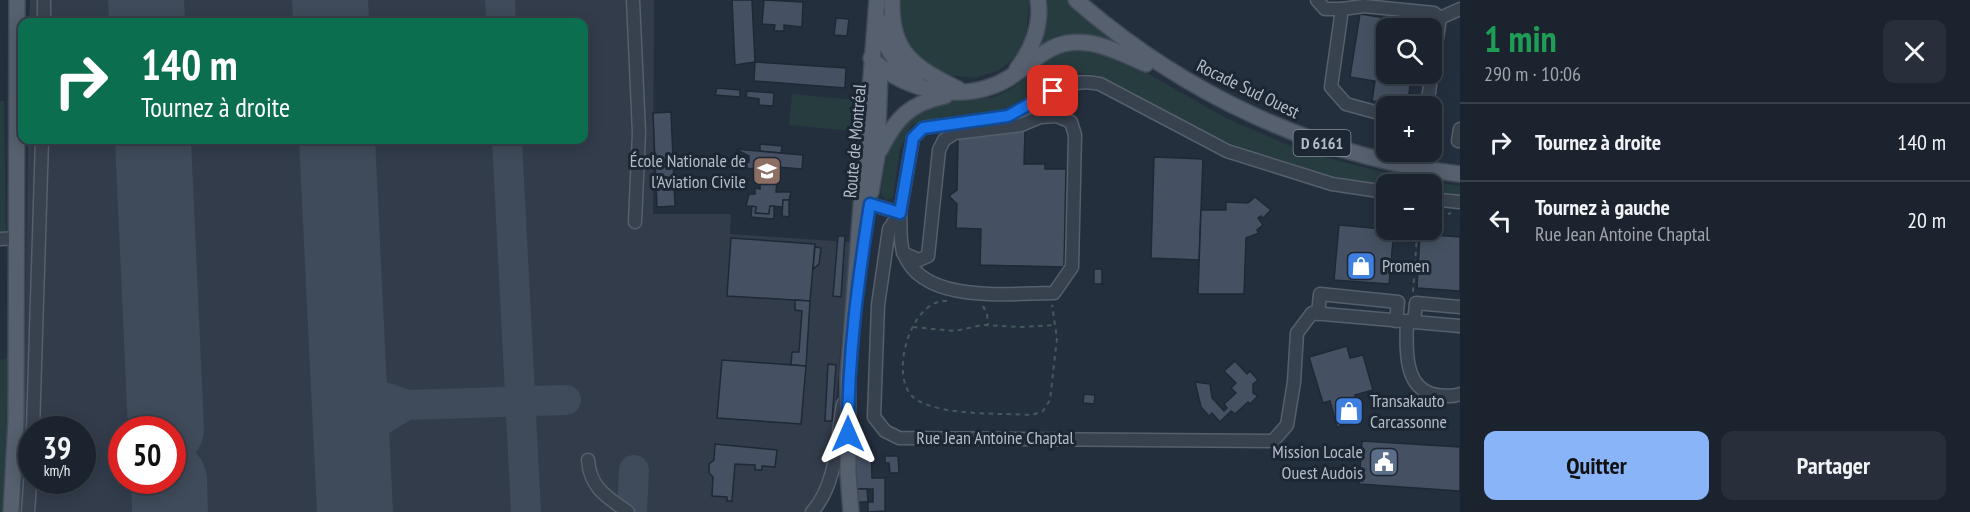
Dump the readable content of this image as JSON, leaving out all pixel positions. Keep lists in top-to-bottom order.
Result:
{
  "streets": {
    "main road": ["Rocade Sud Ouest", "Route de Montréal", "D 6161"],
    "street": ["Rue Jean Antoine Chaptal"]
  },
  "places": {
    "school or university": ["École Nationale de l'Aviation Civile"],
    "shop": ["Promen", "Transakauto Carcassonne"],
    "public building": ["Mission Locale Ouest Audois"]
  },
  "page": {
    "heading": ["1 min", "290 m · 10:06"],
    "map_buttons": ["+", "−"],
    "turn": ["140 m", "Tournez à droite"],
    "list": [
      {
        "name": "Tournez à droite",
        "value": "140 m"
      },
      {
        "name": "Tournez à gauche",
        "note": "Rue Jean Antoine Chaptal",
        "value": "20 m"
      }
    ],
    "speed": "39 km/h",
    "limit": "50",
    "buttons": ["Quitter", "Partager"]
  }
}
